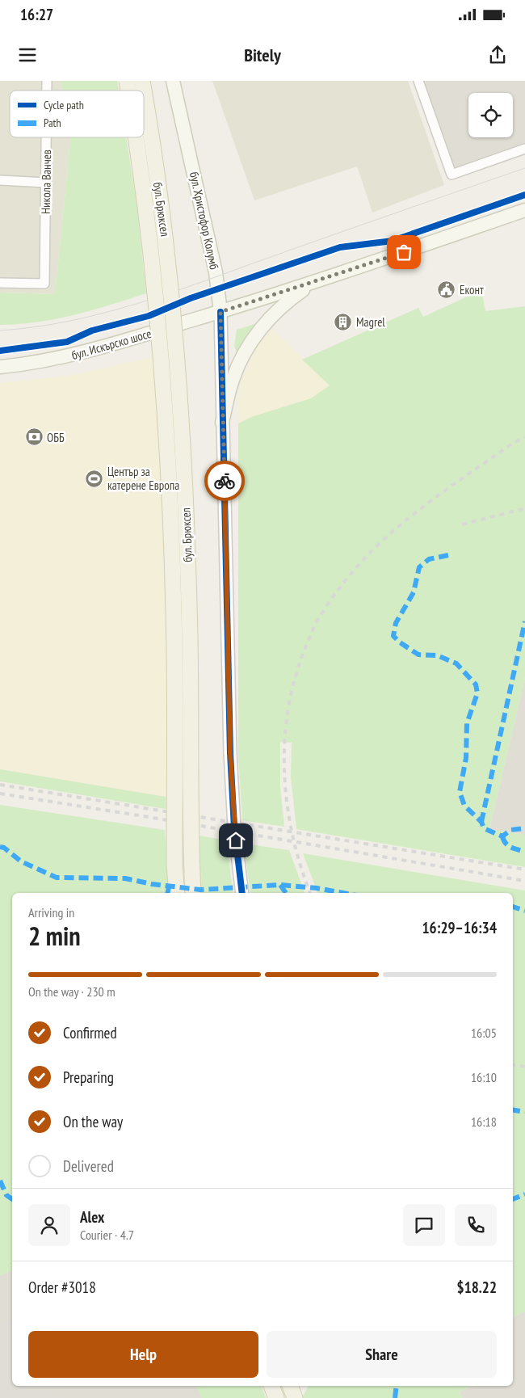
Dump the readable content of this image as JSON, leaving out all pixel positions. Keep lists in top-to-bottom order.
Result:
{
  "streets": {
    "main road": ["бул. Брюксел", "бул. Христофор Колумб", "бул. Искърско шосе"],
    "street": ["Никола Ванчев"]
  },
  "crossings": [
    ["бул. Христофор Колумб", "бул. Искърско шосе"]
  ],
  "places": {
    "public building": ["Еконт"],
    "building": ["Magrel"],
    "bank": ["ОББ"],
    "sports": ["Център за катерене Европа"]
  },
  "legend": ["Cycle path", "Path"],
  "page": {
    "status": "16:27",
    "header": "Bitely",
    "heading": ["2 min", "Arriving in", "16:29–16:34"],
    "panel": [
      "Alex",
      "Courier · 4.7",
      "Order #3018",
      "$18.22"
    ],
    "bar": "On the way · 230 m",
    "list": [
      ["Confirmed", "16:05"],
      ["Preparing", "16:10"],
      ["On the way", "16:18"],
      "Delivered"
    ],
    "buttons": ["Help", "Share"]
  }
}
